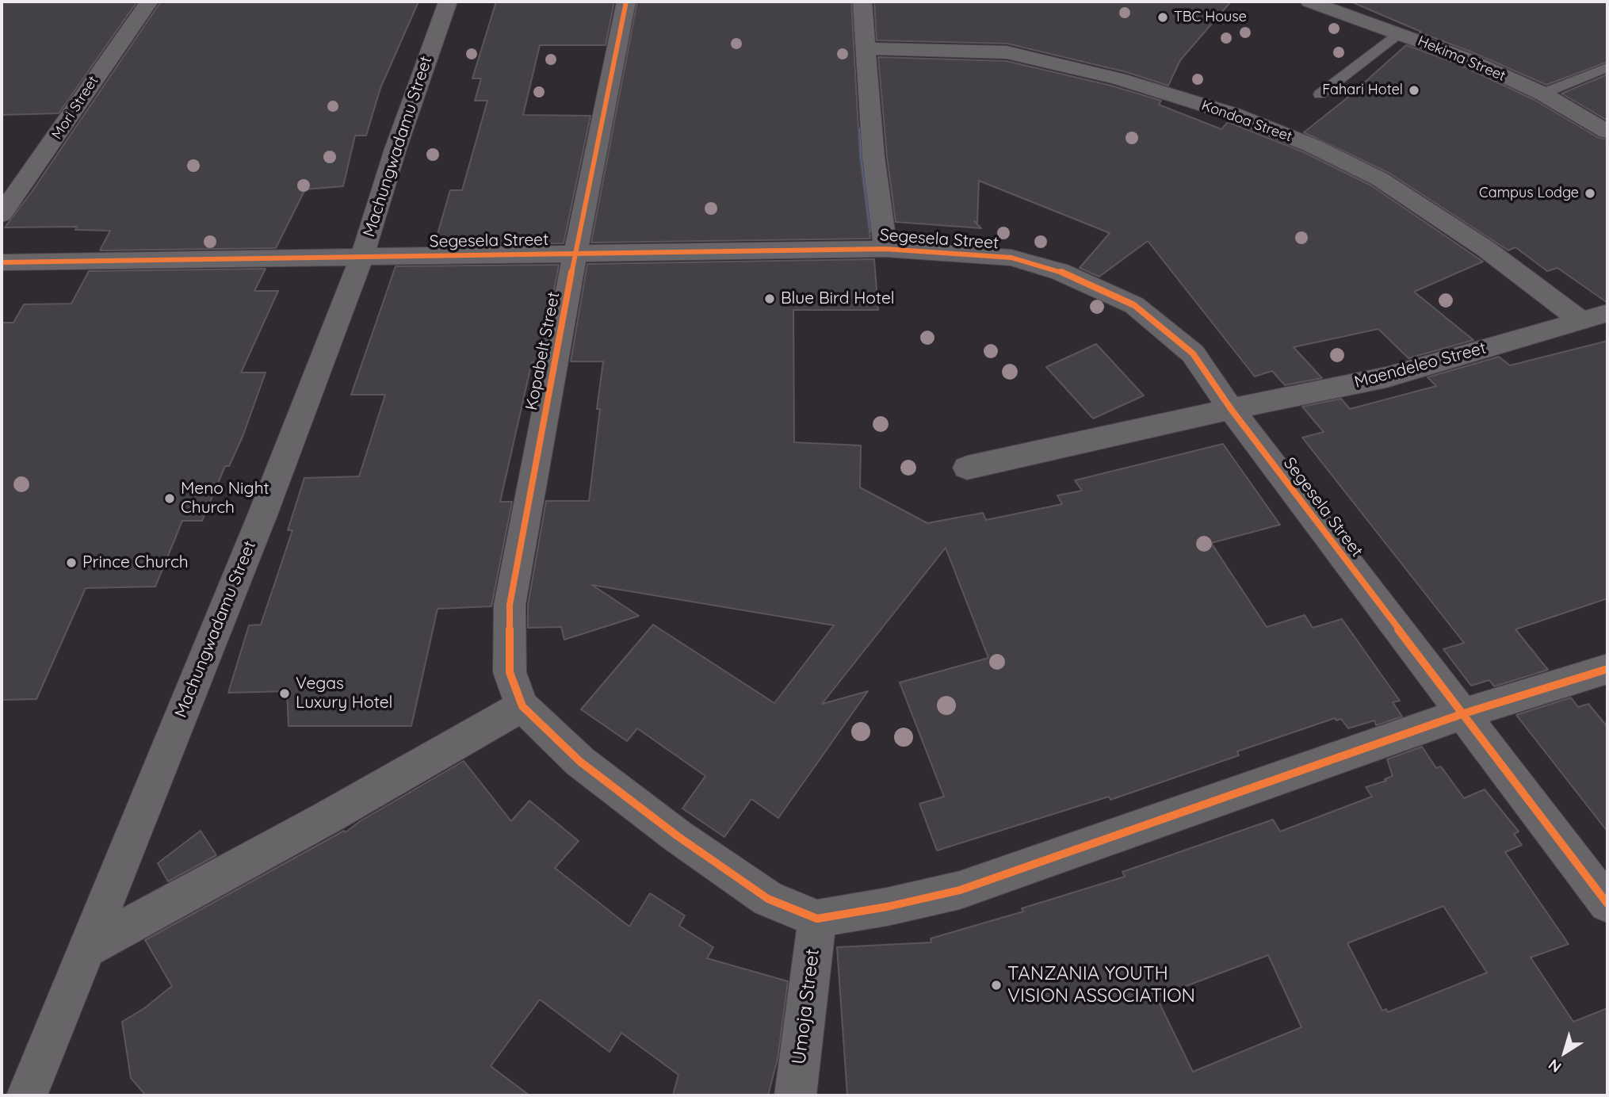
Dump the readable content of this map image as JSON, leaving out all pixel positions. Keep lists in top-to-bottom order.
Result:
{
  "streets": {
    "street": [
      "Hekima Street",
      "Mori Street",
      "Kondoa Street",
      "Machungwadamu Street",
      "Segesela Street",
      "Kopabelt Street",
      "Maendeleo Street",
      "Umoja Street"
    ]
  },
  "crossings": [
    ["Kondoa Street", "Maendeleo Street"],
    ["Machungwadamu Street", "Segesela Street"],
    ["Segesela Street", "Kopabelt Street"],
    ["Segesela Street", "Maendeleo Street"]
  ],
  "places": [
    "TBC House",
    "Fahari Hotel",
    "Campus Lodge",
    "Blue Bird Hotel",
    "Meno Night Church",
    "Prince Church",
    "Vegas Luxury Hotel",
    "TANZANIA YOUTH VISION ASSOCIATION"
  ],
  "north": "bottom left"
}
